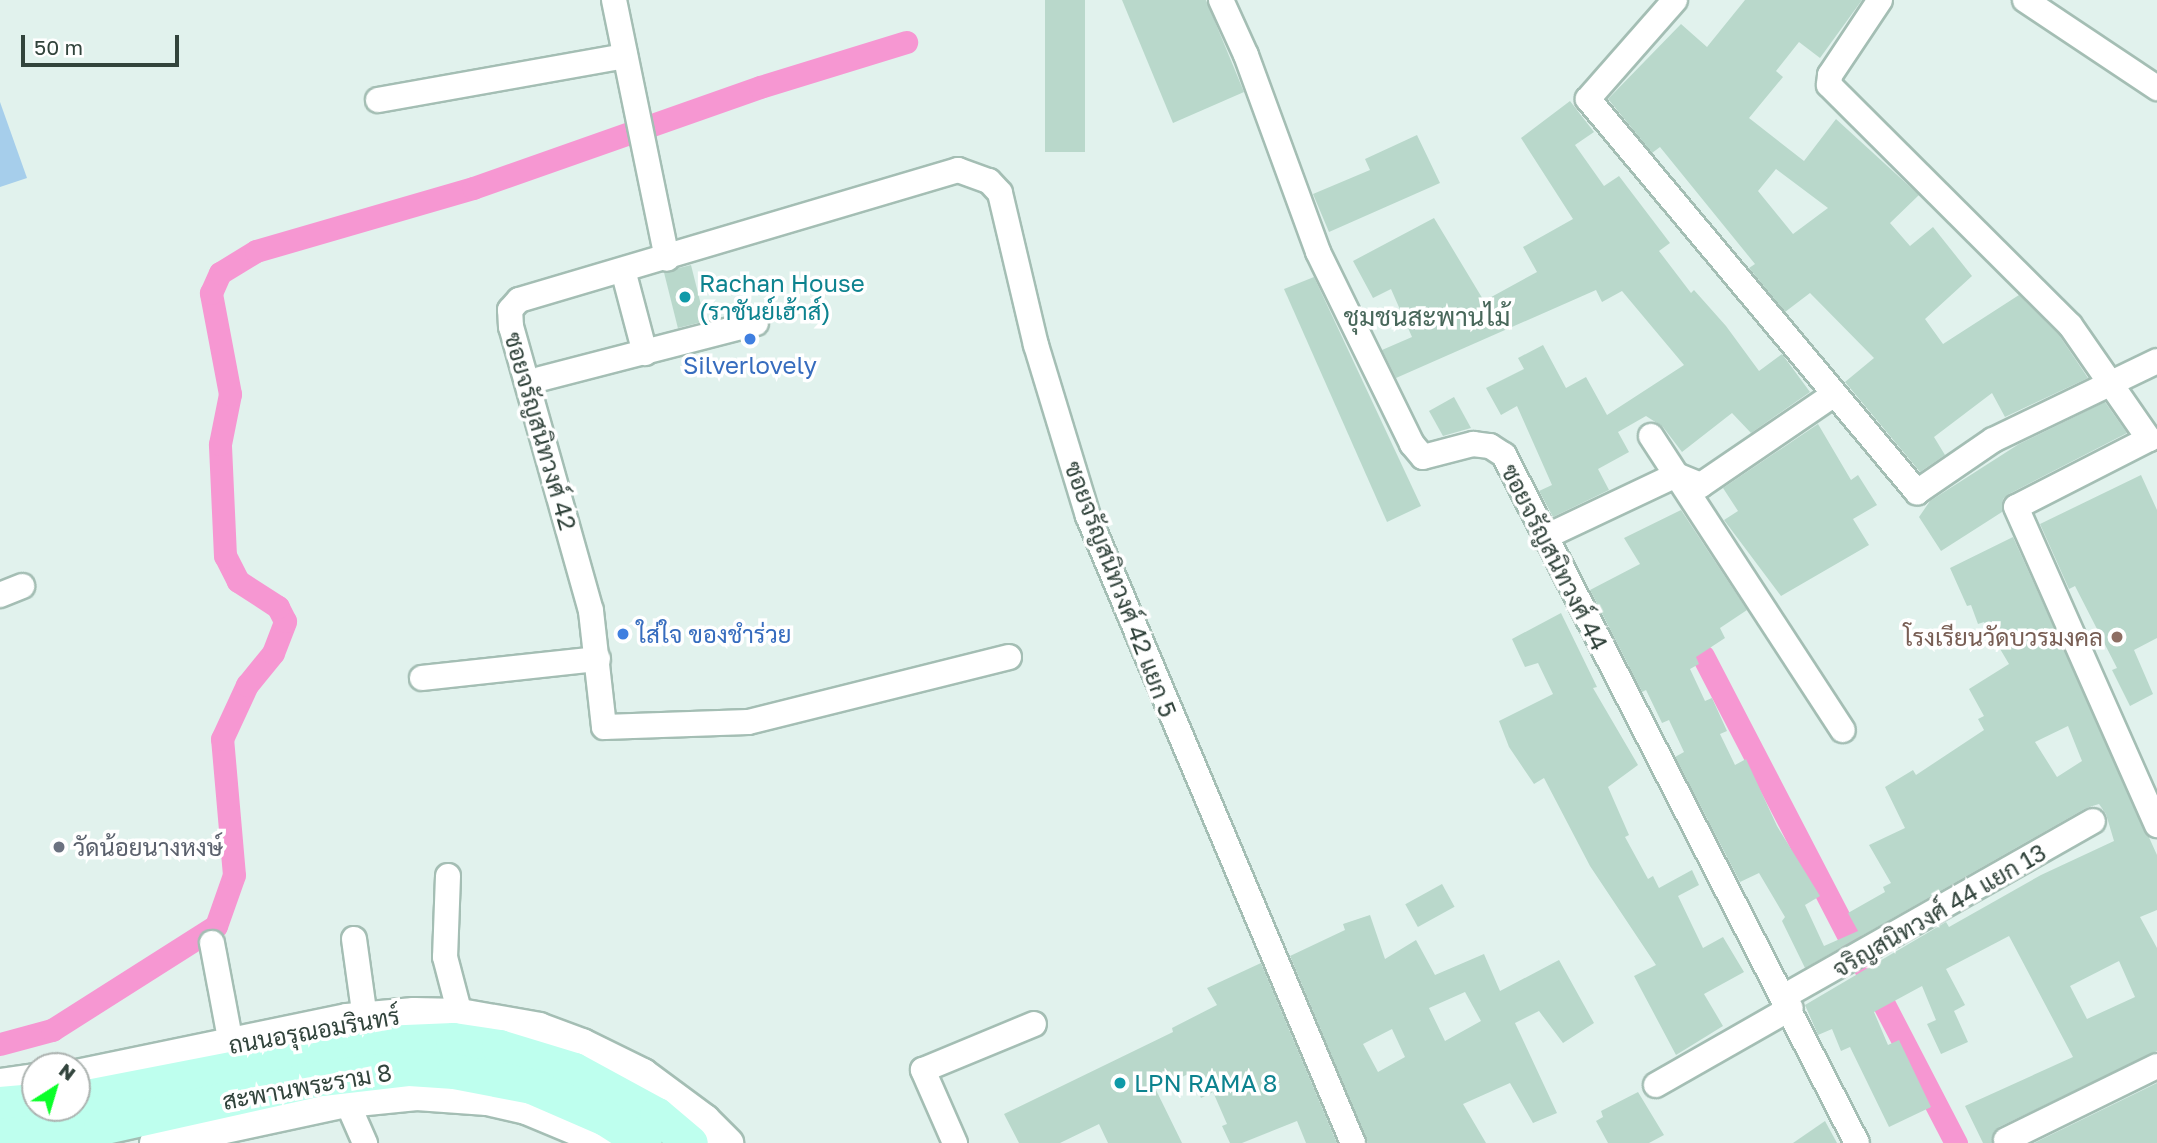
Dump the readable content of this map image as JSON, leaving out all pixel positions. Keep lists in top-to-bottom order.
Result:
{
  "streets": {
    "main road": ["สะพานพระราม 8"],
    "street": [
      "ซอยจรัญสนิทวงศ์ 42",
      "ซอยจรัญสนิทวงศ์ 44",
      "ซอยจรัญสนิทวงศ์ 42 แยก 5",
      "จริญสนิทวงศ์ 44 แยก 13",
      "ถนนอรุณอมรินทร์"
    ]
  },
  "crossings": [
    ["ซอยจรัญสนิทวงศ์ 42", "ซอยจรัญสนิทวงศ์ 42 แยก 5"],
    ["ซอยจรัญสนิทวงศ์ 44", "จริญสนิทวงศ์ 44 แยก 13"]
  ],
  "districts": ["ชุมชนสะพานไม้"],
  "places": [
    "Rachan House (ราชันย์เฮ้าส์)",
    "Silverlovely",
    "ใส่ใจ ของชำร่วย",
    "โรงเรียนวัดบวรมงคล",
    "วัดน้อยนางหงษ์",
    "LPN RAMA 8"
  ],
  "scale_bar": "50 m",
  "north": "top right"
}
